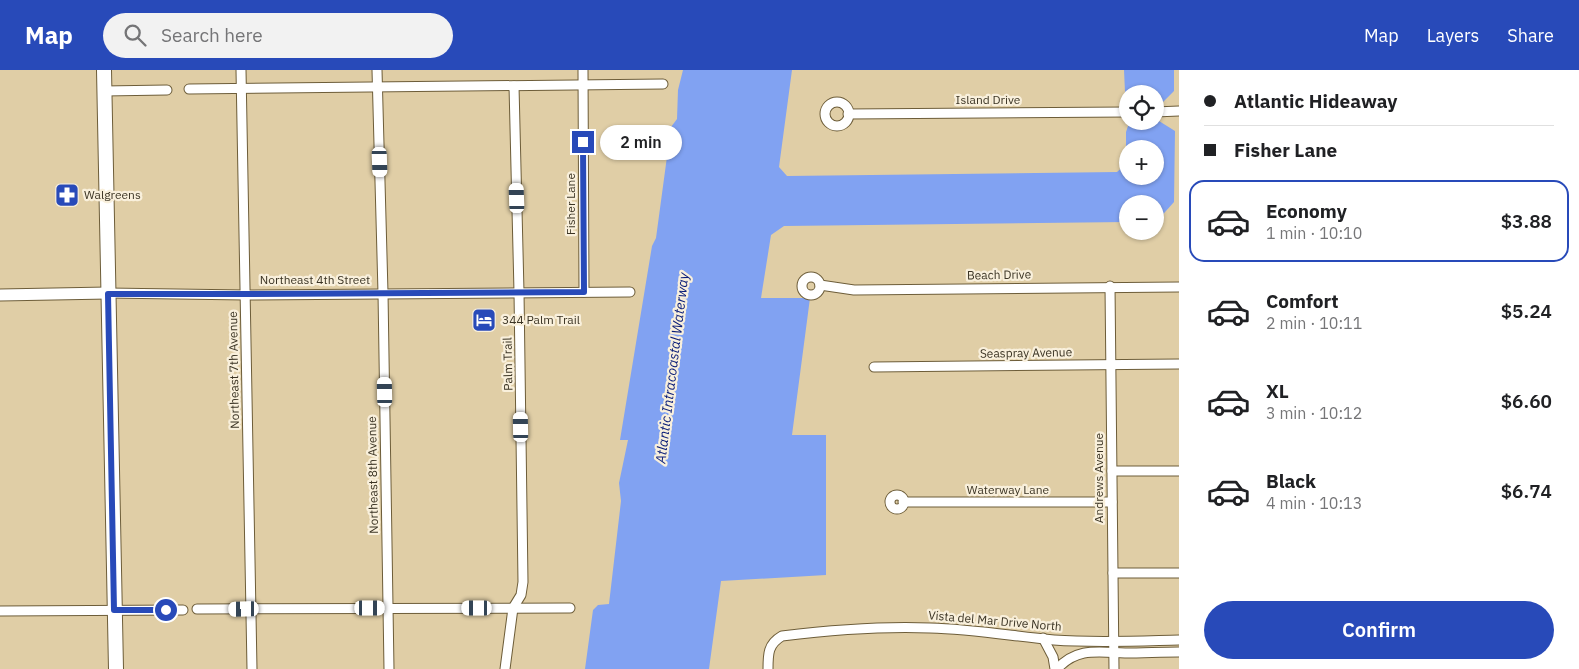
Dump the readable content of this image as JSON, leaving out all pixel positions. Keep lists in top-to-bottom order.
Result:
{
  "streets": {
    "street": [
      "Island Drive",
      "Fisher Lane",
      "Beach Drive",
      "Northeast 4th Street",
      "Seaspray Avenue",
      "Palm Trail",
      "Northeast 7th Avenue",
      "Northeast 8th Avenue",
      "Andrews Avenue",
      "Waterway Lane",
      "Vista del Mar Drive North"
    ]
  },
  "crossings": [
    ["Fisher Lane", "Northeast 4th Street"],
    ["Beach Drive", "Andrews Avenue"],
    ["Northeast 4th Street", "Palm Trail"],
    ["Northeast 4th Street", "Northeast 7th Avenue"],
    ["Northeast 4th Street", "Northeast 8th Avenue"],
    ["Seaspray Avenue", "Andrews Avenue"],
    ["Andrews Avenue", "Waterway Lane"],
    ["Andrews Avenue", "Vista del Mar Drive North"]
  ],
  "water": ["Atlantic Intracoastal Waterway"],
  "places": {
    "pharmacy": ["Walgreens"],
    "hotel": ["344 Palm Trail"]
  },
  "page": {
    "header": "Map",
    "search": "Search here",
    "nav": ["Map", "Layers", "Share"],
    "banner": ["Atlantic Hideaway", "Fisher Lane"],
    "map_buttons": ["+", "−"],
    "bubble": "2 min",
    "list": [
      {
        "name": "Economy",
        "note": "1 min · 10:10",
        "value": "$3.88"
      },
      {
        "name": "Comfort",
        "note": "2 min · 10:11",
        "value": "$5.24"
      },
      {
        "name": "XL",
        "note": "3 min · 10:12",
        "value": "$6.60"
      },
      {
        "name": "Black",
        "note": "4 min · 10:13",
        "value": "$6.74"
      }
    ],
    "buttons": "Confirm"
  }
}
